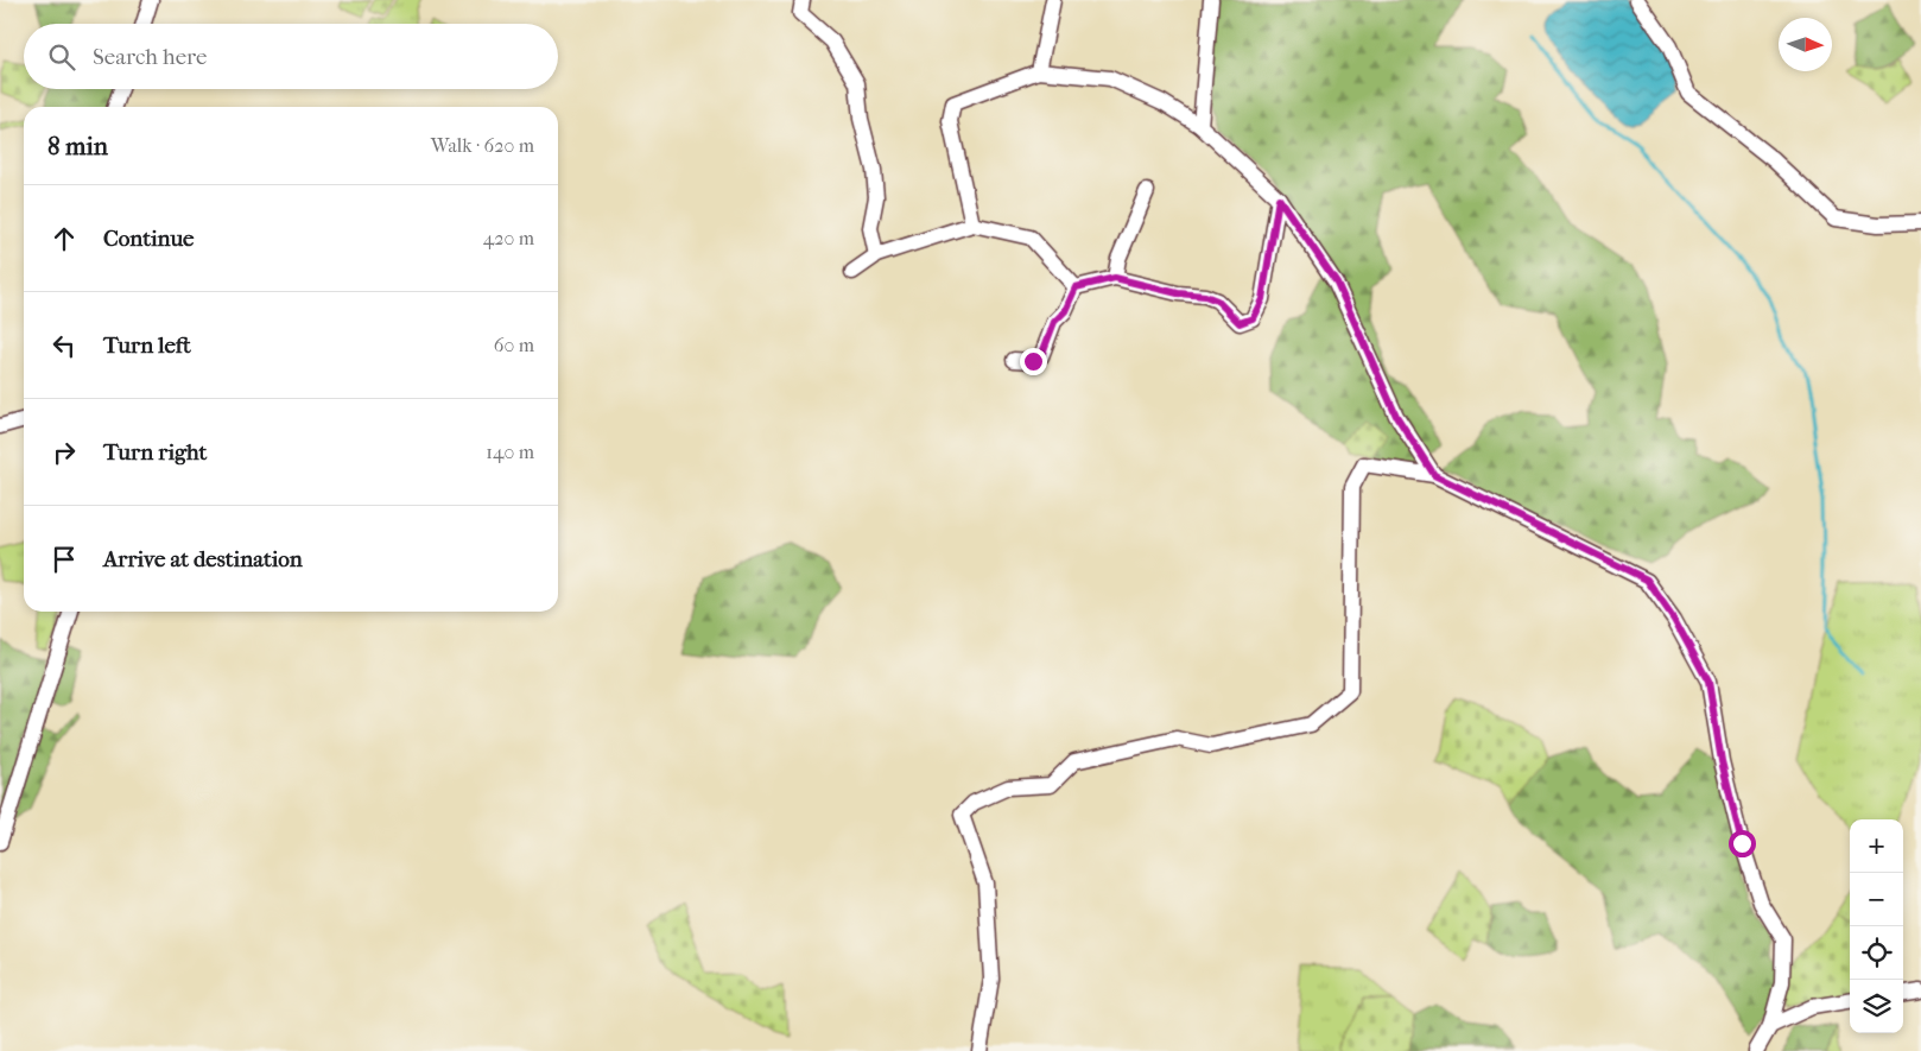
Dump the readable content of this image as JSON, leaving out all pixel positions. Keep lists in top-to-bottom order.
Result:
{
  "north": "right",
  "page": {
    "search": "Search here",
    "heading": ["8 min", "Walk · 620 m"],
    "list": [
      ["Continue", "420 m"],
      ["Turn left", "60 m"],
      ["Turn right", "140 m"],
      "Arrive at destination"
    ],
    "map_buttons": ["+", "−"]
  }
}
